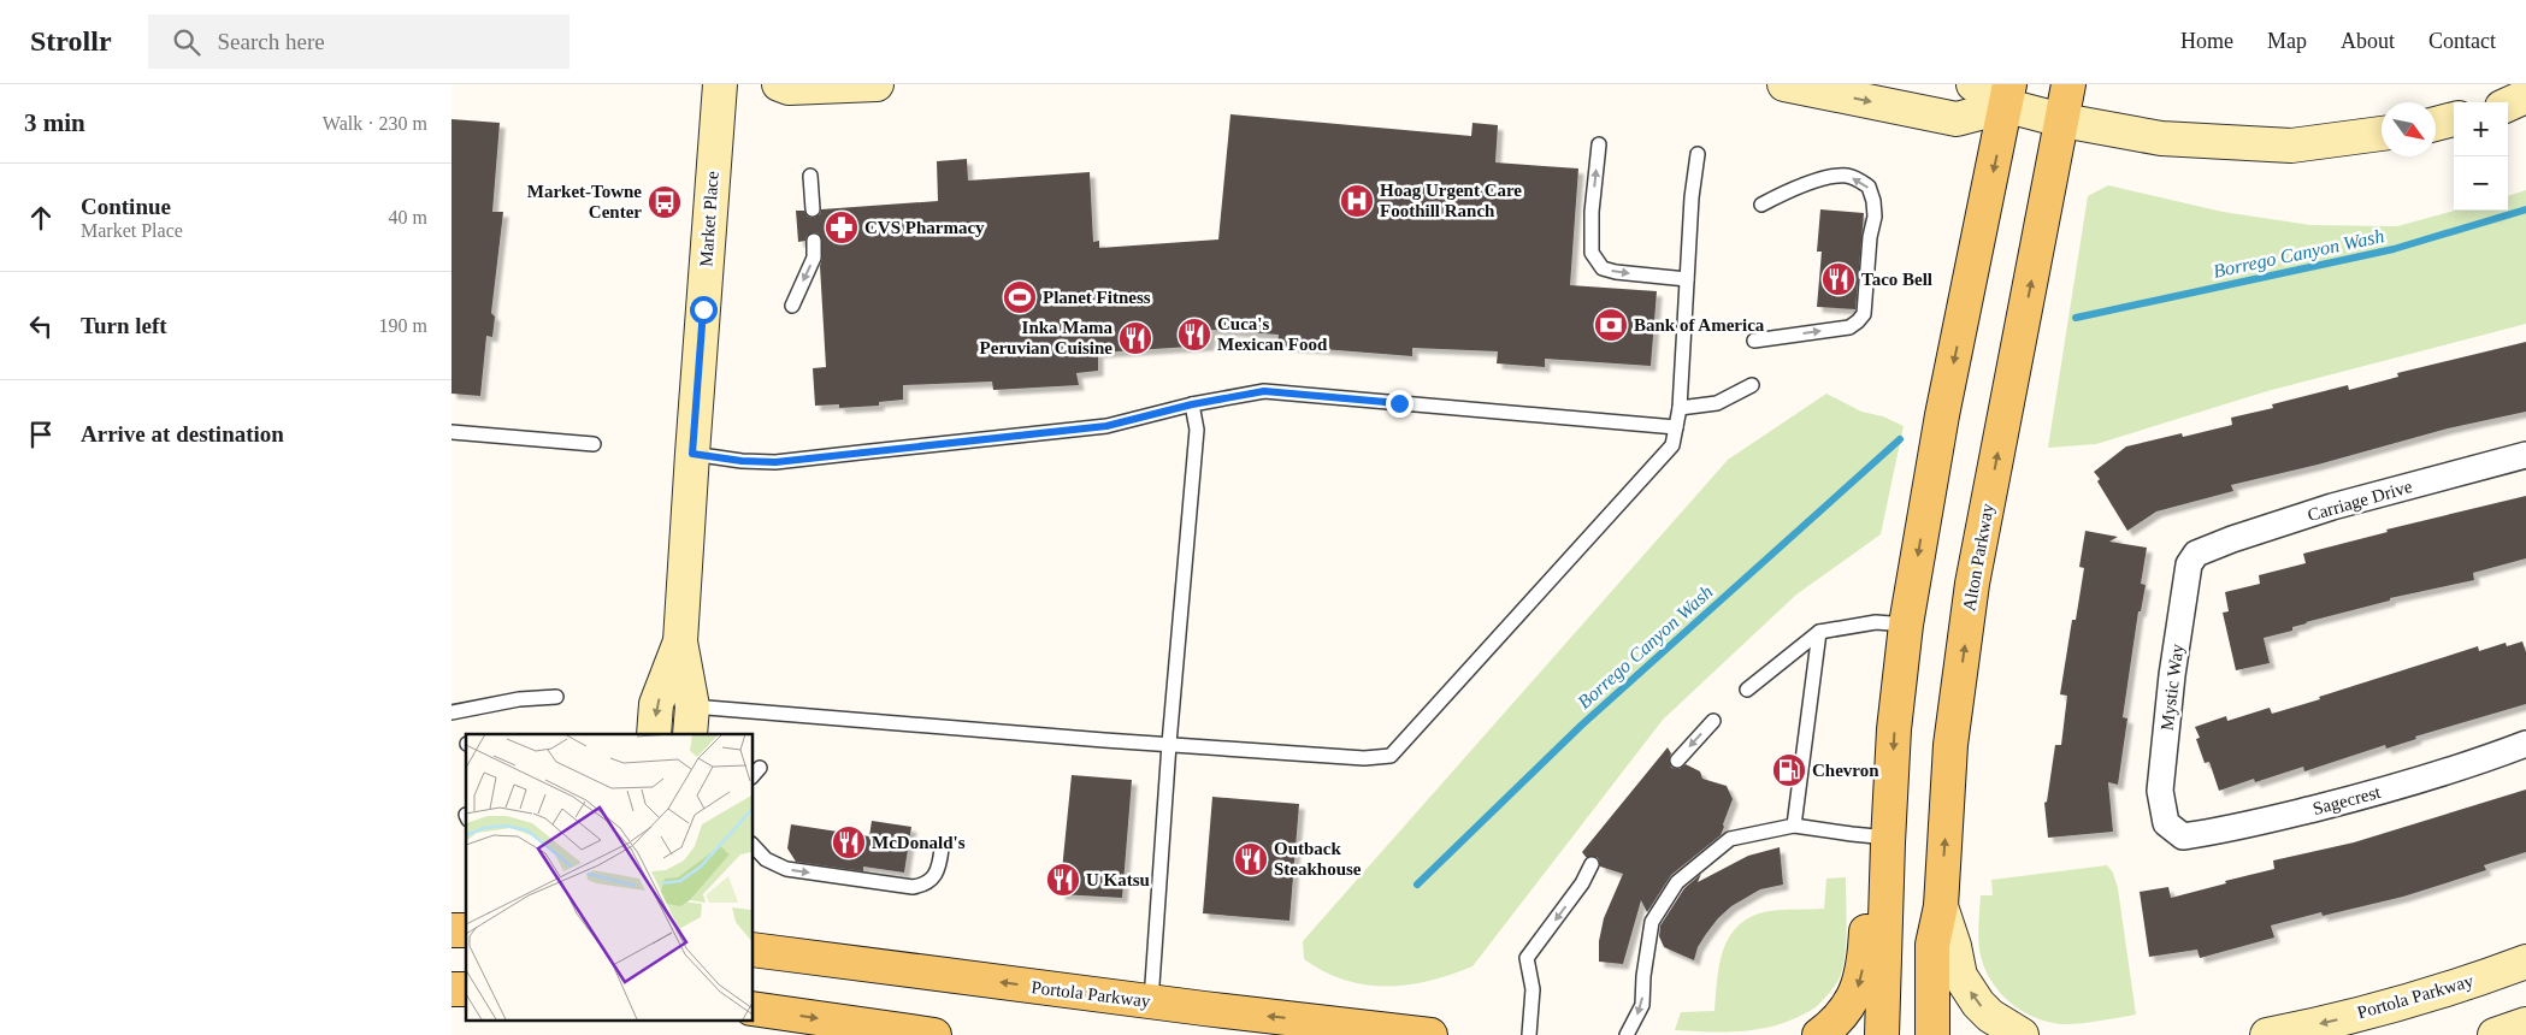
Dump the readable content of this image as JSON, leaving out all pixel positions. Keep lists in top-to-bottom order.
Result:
{
  "streets": {
    "main road": ["Alton Parkway", "Portola Parkway"],
    "street": [
      "Market Place",
      "Carriage Drive",
      "Mystic Way",
      "Sagecrest"
    ]
  },
  "crossings": [
    ["Carriage Drive", "Mystic Way"],
    ["Mystic Way", "Sagecrest"]
  ],
  "one_way": ["Portola Parkway"],
  "water": ["Borrego Canyon Wash"],
  "places": {
    "hospital": ["Hoag Urgent Care Foothill Ranch"],
    "bus stop": ["Market-Towne Center"],
    "pharmacy": ["CVS Pharmacy"],
    "restaurant": [
      "Taco Bell",
      "Cuca's Mexican Food",
      "Inka Mama Peruvian Cuisine",
      "McDonald's",
      "Outback Steakhouse",
      "U Katsu"
    ],
    "sports": ["Planet Fitness"],
    "bank": ["Bank of America"],
    "fuel station": ["Chevron"]
  },
  "north": "bottom right",
  "page": {
    "header": "Strollr",
    "search": "Search here",
    "nav": [
      "Home",
      "Map",
      "About",
      "Contact"
    ],
    "heading": ["3 min", "Walk · 230 m"],
    "map_buttons": ["+", "−"],
    "list": [
      ["Continue", "Market Place", "40 m"],
      ["Turn left", "190 m"],
      "Arrive at destination"
    ]
  }
}
